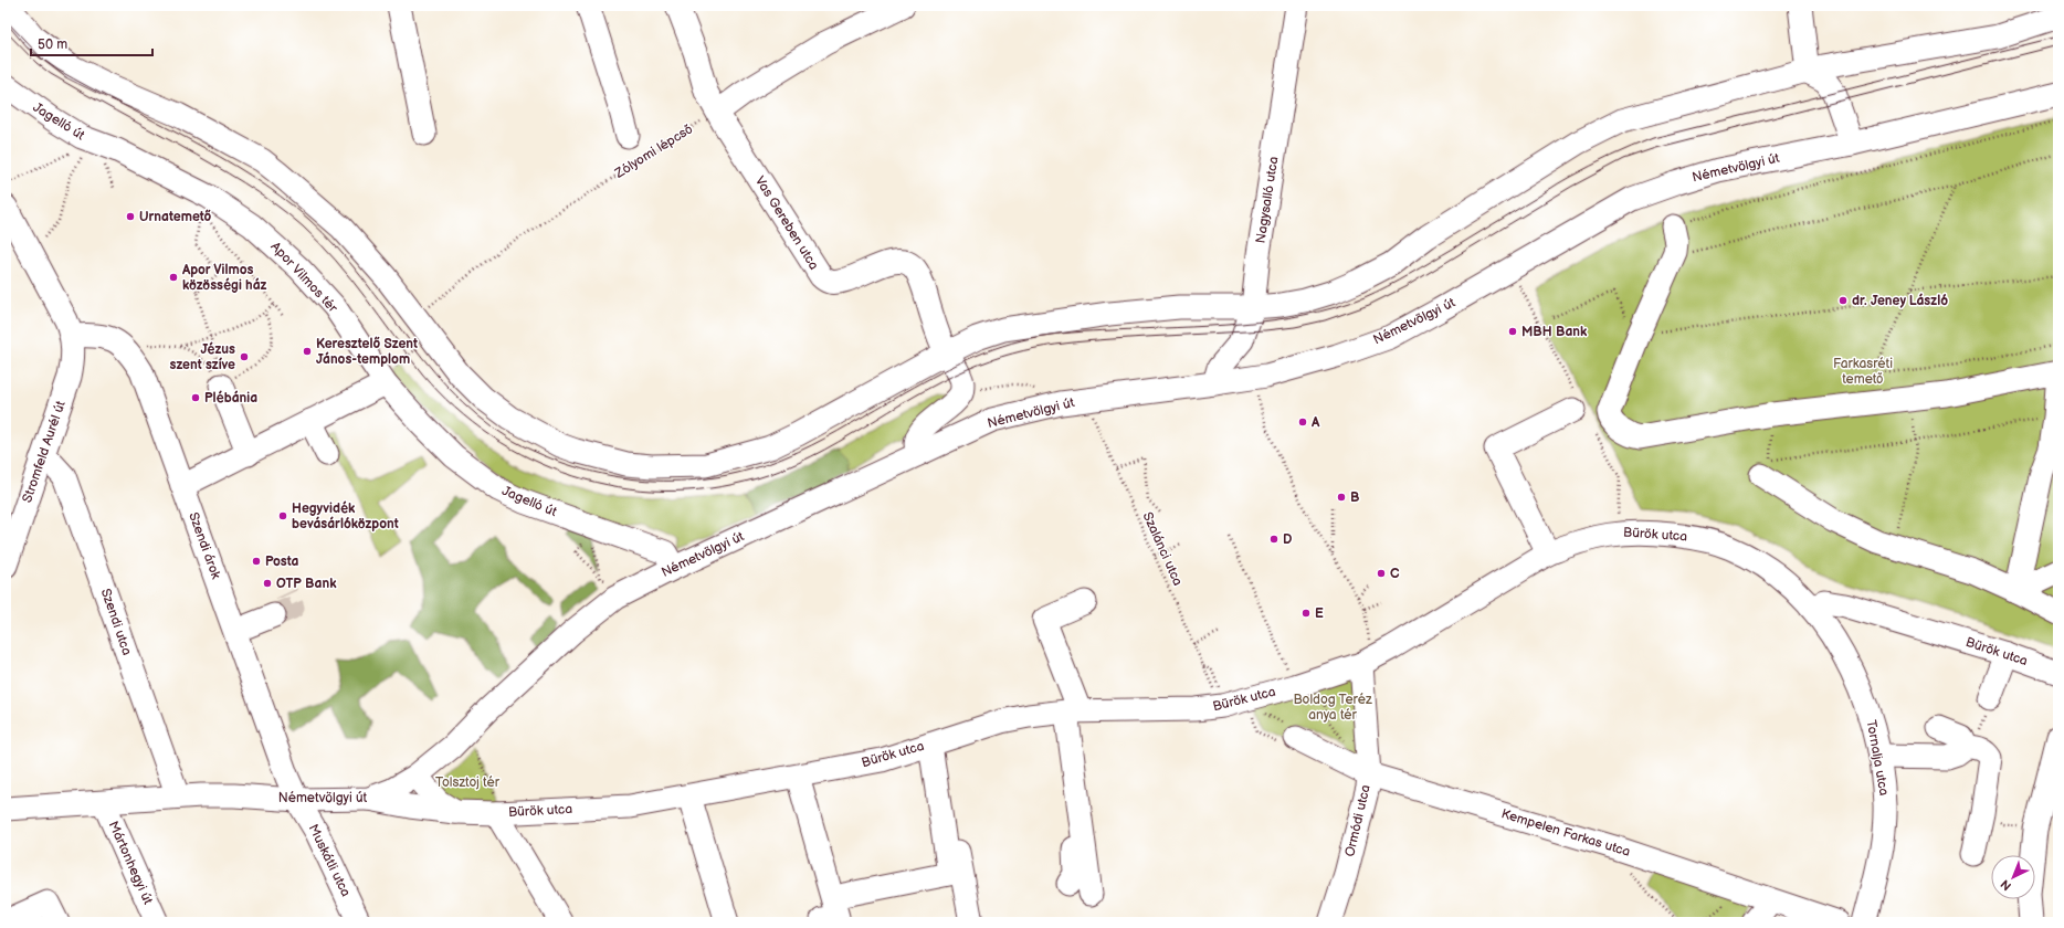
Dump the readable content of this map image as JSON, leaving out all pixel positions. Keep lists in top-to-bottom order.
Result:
{
  "streets": {
    "street": [
      "Jagelló út",
      "Németvölgyi út",
      "Nagysalló utca",
      "Vas Gereben utca",
      "Apor Vilmos tér",
      "Stromfeld Aurél út",
      "Bürök utca",
      "Szendi árok",
      "Szendi utca",
      "Tornalja utca",
      "Ormódi utca",
      "Kempelen Farkas utca",
      "Muskátli utca",
      "Mártonhegyi út"
    ],
    "path": ["Zólyomi lépcső", "Szalánci utca"]
  },
  "crossings": [
    ["Jagelló út", "Németvölgyi út"],
    ["Jagelló út", "Apor Vilmos tér"],
    ["Zólyomi lépcső", "Vas Gereben utca"],
    ["Németvölgyi út", "Nagysalló utca"],
    ["Németvölgyi út", "Bürök utca"],
    ["Németvölgyi út", "Szendi árok"],
    ["Németvölgyi út", "Szendi utca"],
    ["Németvölgyi út", "Muskátli utca"],
    ["Németvölgyi út", "Mártonhegyi út"],
    ["Stromfeld Aurél út", "Szendi árok"],
    ["Stromfeld Aurél út", "Szendi utca"],
    ["Bürök utca", "Tornalja utca"],
    ["Bürök utca", "Ormódi utca"],
    ["Szendi árok", "Muskátli utca"],
    ["Ormódi utca", "Kempelen Farkas utca"]
  ],
  "parks": ["Farkasréti temető", "Boldog Teréz anya tér", "Tolsztoj tér"],
  "places": [
    "Urnatemető",
    "Apor Vilmos közösségi ház",
    "dr. Jeney László",
    "MBH Bank",
    "Keresztelő Szent János-templom",
    "Jézus szent szíve",
    "Plébánia",
    "A",
    "B",
    "Hegyvidék bevásárlóközpont",
    "D",
    "Posta",
    "C",
    "OTP Bank",
    "E"
  ],
  "scale_bar": "50 m",
  "north": "bottom left"
}
